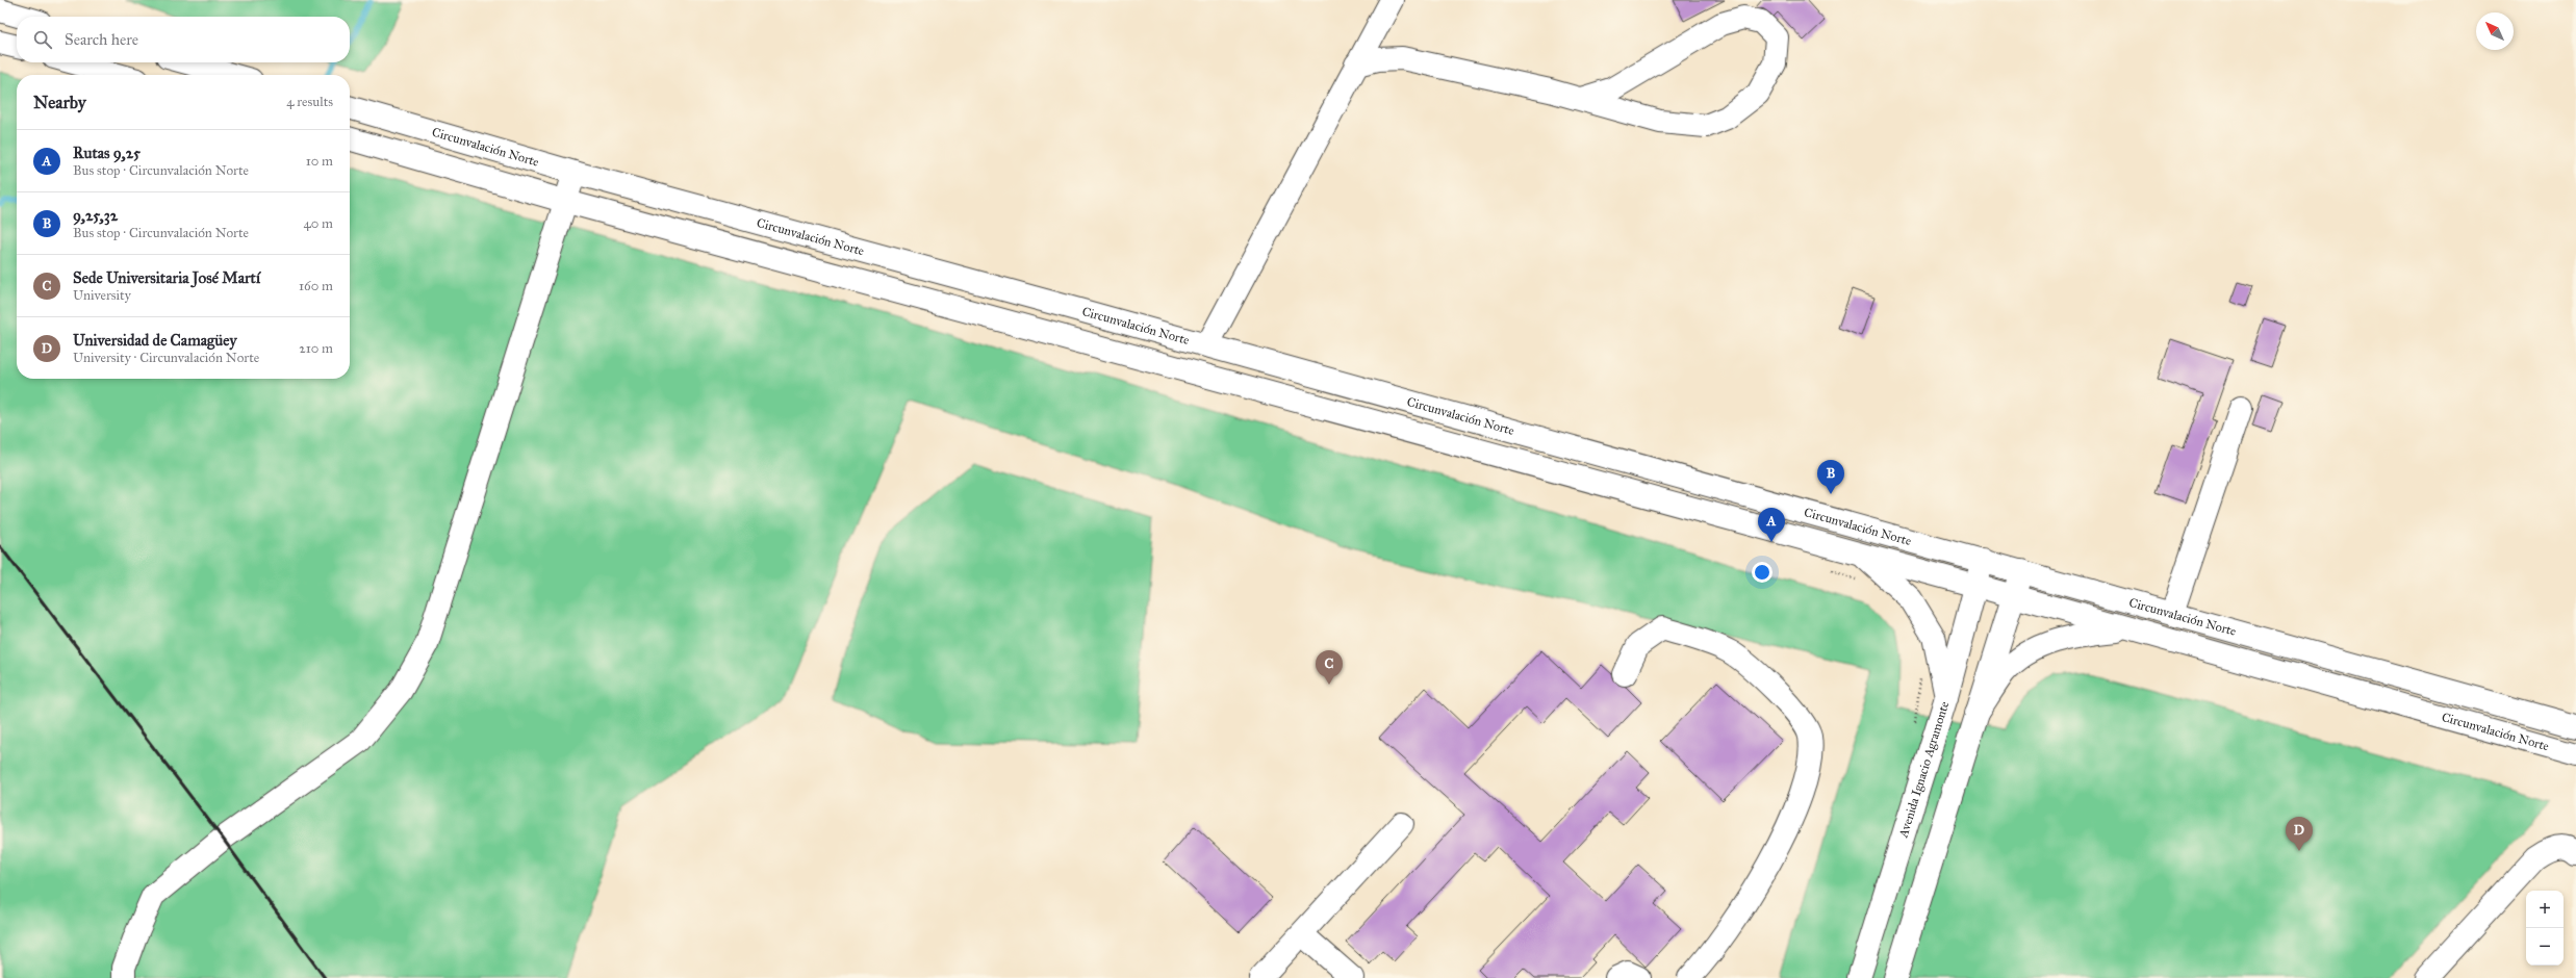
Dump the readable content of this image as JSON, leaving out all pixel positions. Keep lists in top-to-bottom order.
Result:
{
  "streets": {
    "main road": ["Circunvalación Norte", "Avenida Ignacio Agramonte"]
  },
  "crossings": [
    ["Circunvalación Norte", "Avenida Ignacio Agramonte"]
  ],
  "north": "top left",
  "page": {
    "search": "Search here",
    "heading": ["Nearby", "4 results"],
    "list": [
      {
        "mark": "A",
        "name": "Rutas 9,25",
        "note": "Bus stop · Circunvalación Norte",
        "value": "10 m"
      },
      {
        "mark": "B",
        "name": "9,25,32",
        "note": "Bus stop · Circunvalación Norte",
        "value": "40 m"
      },
      {
        "mark": "C",
        "name": "Sede Universitaria José Martí",
        "note": "University",
        "value": "160 m"
      },
      {
        "mark": "D",
        "name": "Universidad de Camagüey",
        "note": "University · Circunvalación Norte",
        "value": "210 m"
      }
    ],
    "pins": [
      "B",
      "A",
      "C",
      "D"
    ],
    "map_buttons": ["+", "−"]
  }
}
